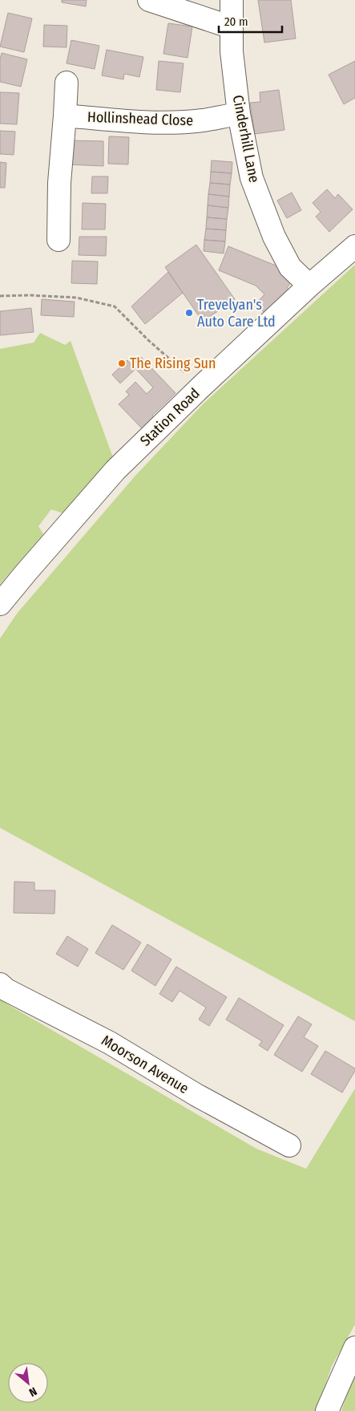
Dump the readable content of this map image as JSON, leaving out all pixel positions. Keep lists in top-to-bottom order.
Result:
{
  "streets": {
    "street": [
      "Hollinshead Close",
      "Cinderhill Lane",
      "Station Road",
      "Moorson Avenue"
    ]
  },
  "crossings": [
    ["Hollinshead Close", "Cinderhill Lane"],
    ["Cinderhill Lane", "Station Road"]
  ],
  "places": ["Trevelyan's Auto Care Ltd", "The Rising Sun"],
  "scale_bar": "20 m",
  "north": "bottom right"
}
